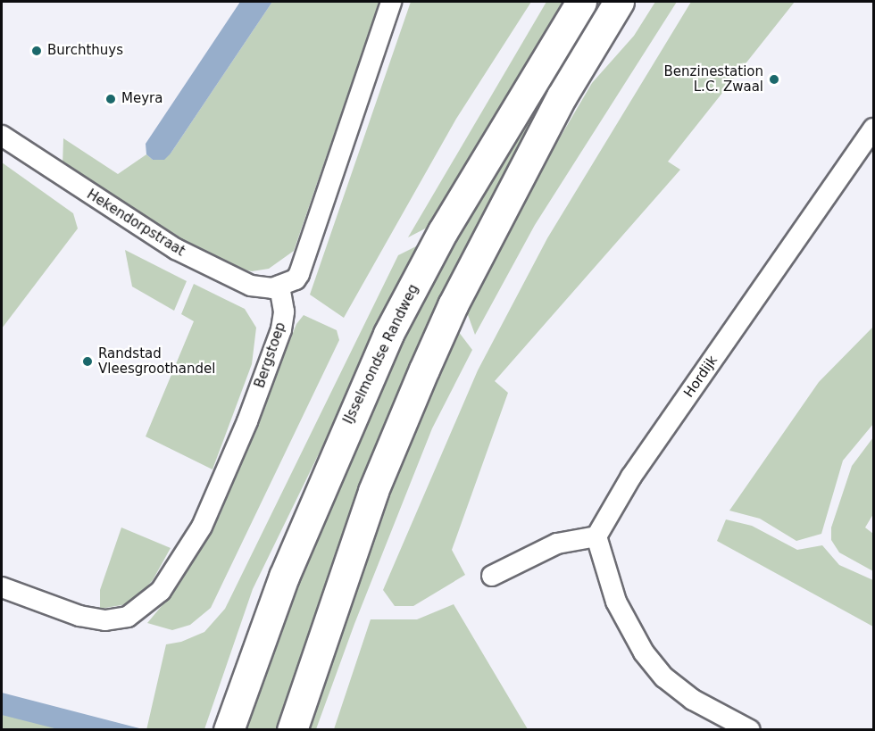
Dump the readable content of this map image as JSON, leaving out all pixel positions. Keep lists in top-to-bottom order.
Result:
{
  "streets": {
    "main road": ["IJsselmondse Randweg"],
    "street": ["Hekendorpstraat", "Bergstoep", "Hordijk"]
  },
  "crossings": [
    ["Hekendorpstraat", "Bergstoep"]
  ],
  "places": [
    "Burchthuys",
    "Benzinestation L.C. Zwaal",
    "Meyra",
    "Randstad Vleesgroothandel"
  ]
}
